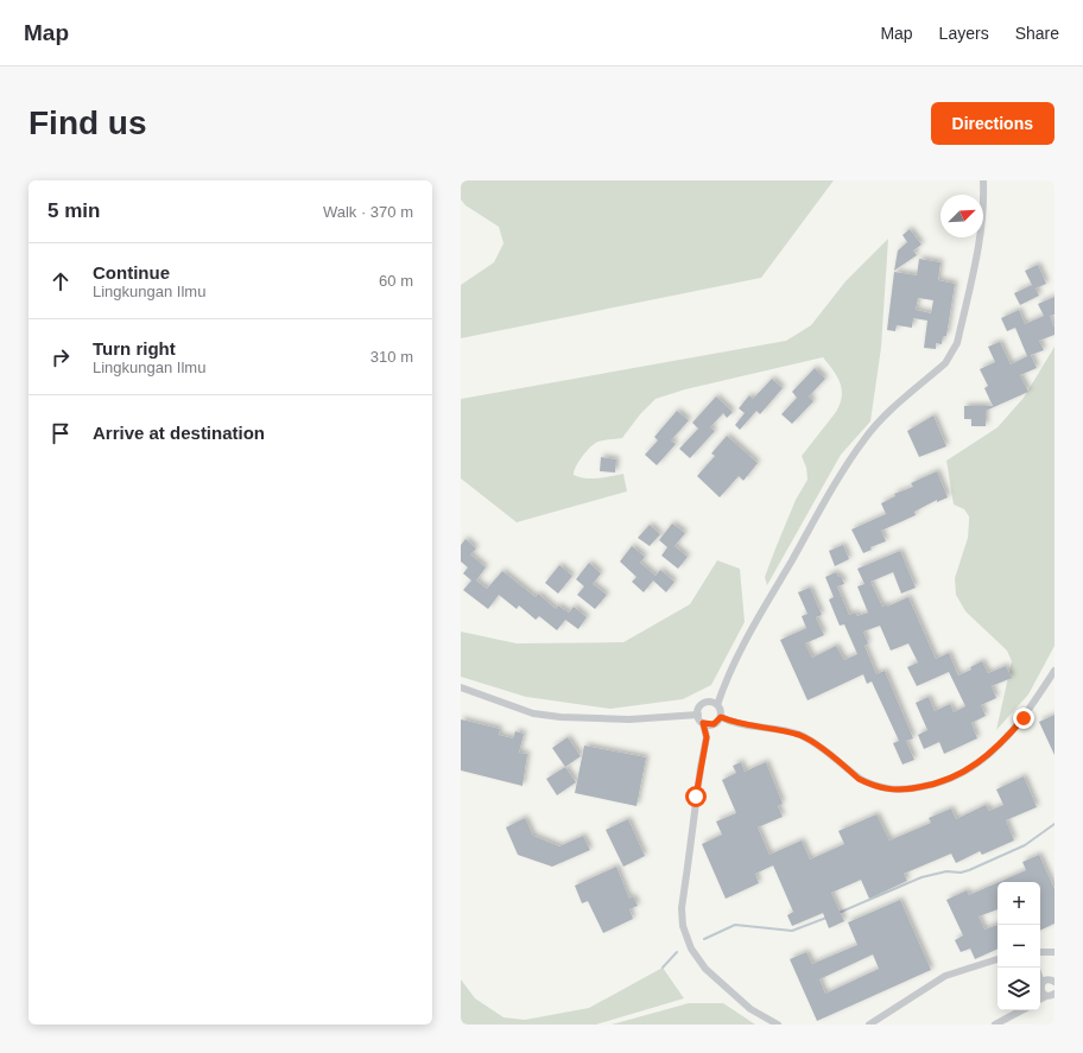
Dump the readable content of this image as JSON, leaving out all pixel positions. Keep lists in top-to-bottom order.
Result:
{
  "north": "top right",
  "page": {
    "header": "Map",
    "nav": ["Map", "Layers", "Share"],
    "buttons": "Directions",
    "title": "Find us",
    "heading": ["5 min", "Walk · 370 m"],
    "list": [
      ["Continue", "Lingkungan Ilmu", "60 m"],
      ["Turn right", "Lingkungan Ilmu", "310 m"],
      "Arrive at destination"
    ],
    "map_buttons": ["+", "−"]
  }
}
